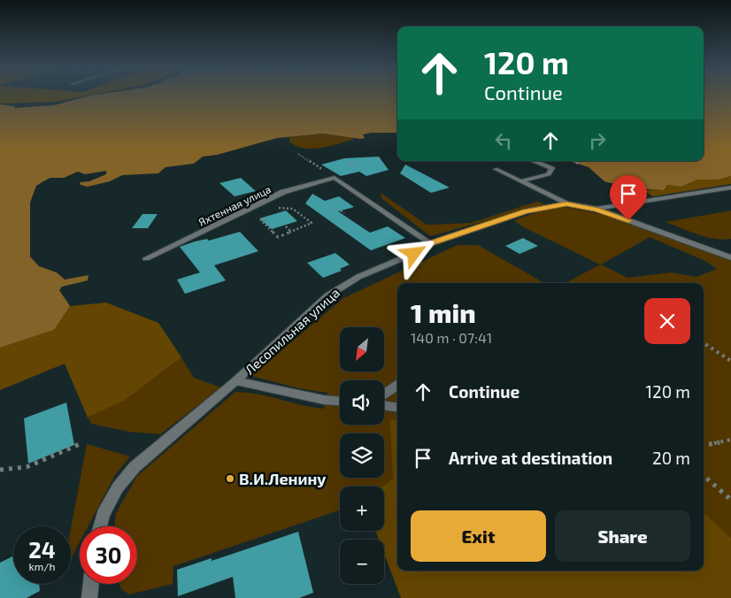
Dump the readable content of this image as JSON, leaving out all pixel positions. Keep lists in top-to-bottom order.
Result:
{
  "streets": {
    "street": ["Яхтенная улица", "Лесопильная улица"]
  },
  "places": ["В.И.Ленину"],
  "north": "bottom left",
  "page": {
    "turn": ["120 m", "Continue"],
    "heading": ["1 min", "140 m · 07:41"],
    "map_buttons": ["+", "−"],
    "list": [
      {
        "name": "Continue",
        "value": "120 m"
      },
      {
        "name": "Arrive at destination",
        "value": "20 m"
      }
    ],
    "buttons": ["Exit", "Share"],
    "speed": "24 km/h",
    "limit": "30"
  }
}
